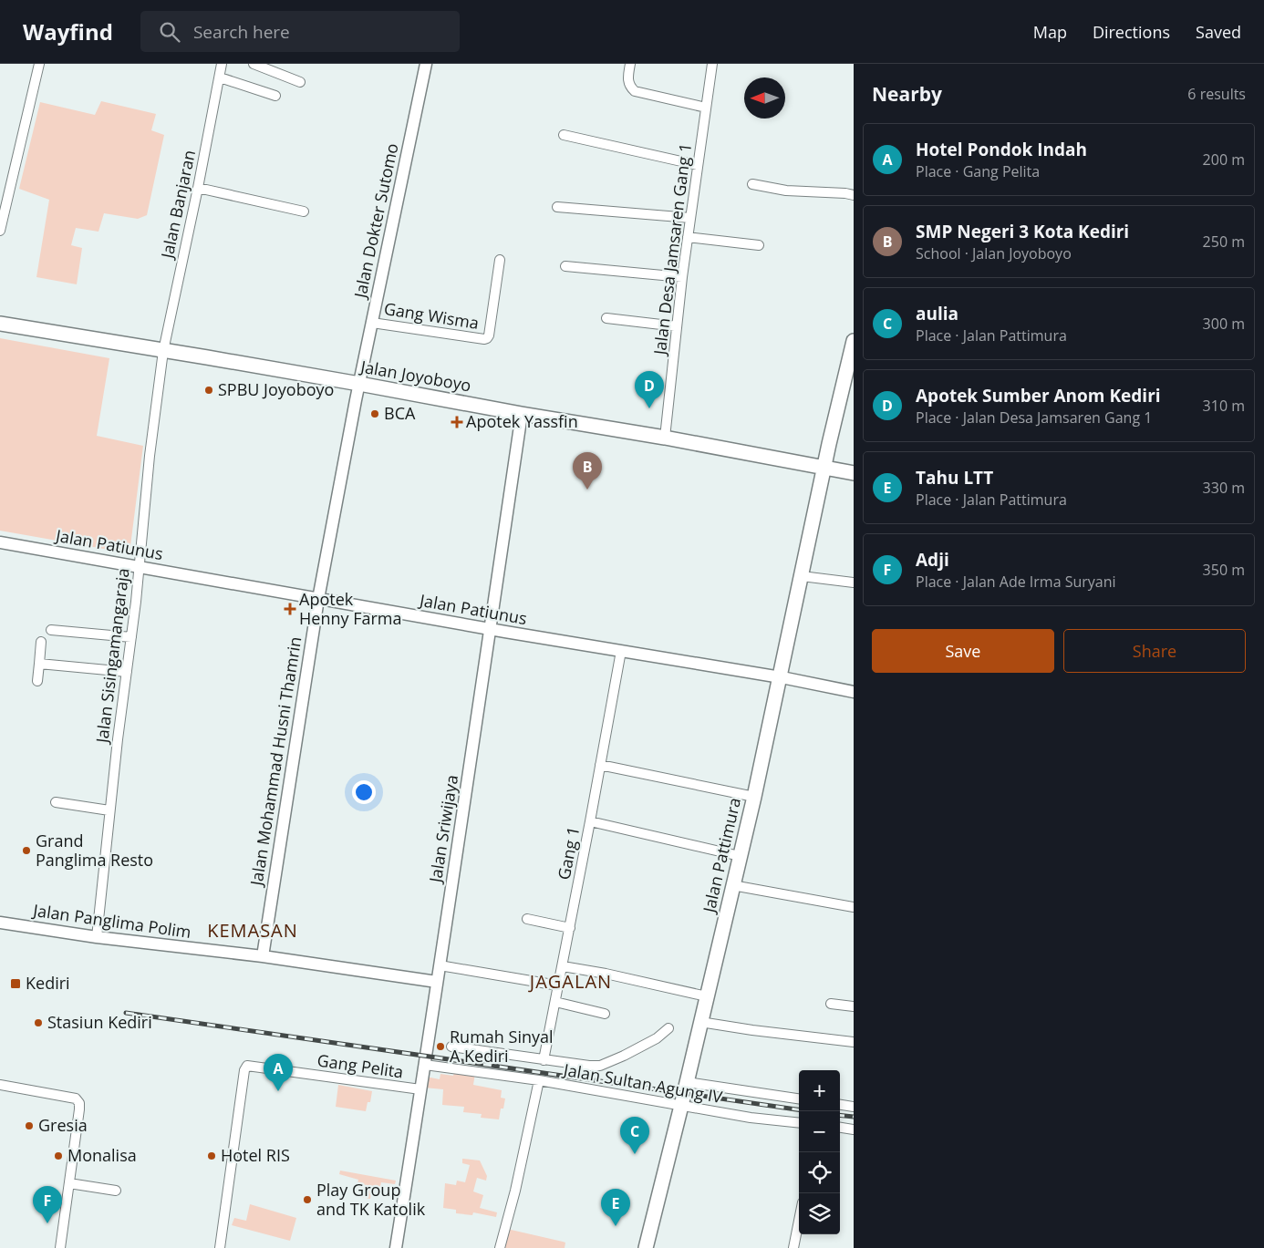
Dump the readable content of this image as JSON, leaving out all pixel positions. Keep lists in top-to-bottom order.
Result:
{
  "streets": {
    "main road": ["Jalan Joyoboyo", "Jalan Pattimura"],
    "street": [
      "Jalan Banjaran",
      "Jalan Dokter Sutomo",
      "Jalan Desa Jamsaren Gang 1",
      "Gang Wisma",
      "Jalan Patiunus",
      "Jalan Sisingamangaraja",
      "Jalan Mohammad Husni Thamrin",
      "Jalan Sriwijaya",
      "Gang 1",
      "Jalan Panglima Polim",
      "Gang Pelita",
      "Jalan Sultan Agung IV"
    ]
  },
  "crossings": [
    ["Jalan Banjaran", "Jalan Joyoboyo"],
    ["Jalan Banjaran", "Jalan Sisingamangaraja"],
    ["Jalan Dokter Sutomo", "Gang Wisma"],
    ["Jalan Dokter Sutomo", "Jalan Joyoboyo"],
    ["Jalan Dokter Sutomo", "Jalan Mohammad Husni Thamrin"],
    ["Jalan Desa Jamsaren Gang 1", "Jalan Joyoboyo"],
    ["Jalan Joyoboyo", "Jalan Sisingamangaraja"],
    ["Jalan Joyoboyo", "Jalan Mohammad Husni Thamrin"],
    ["Jalan Joyoboyo", "Jalan Sriwijaya"],
    ["Jalan Joyoboyo", "Jalan Pattimura"],
    ["Jalan Patiunus", "Jalan Sisingamangaraja"],
    ["Jalan Patiunus", "Jalan Mohammad Husni Thamrin"],
    ["Jalan Patiunus", "Jalan Sriwijaya"],
    ["Jalan Patiunus", "Gang 1"],
    ["Jalan Patiunus", "Jalan Pattimura"],
    ["Jalan Sisingamangaraja", "Jalan Panglima Polim"],
    ["Jalan Mohammad Husni Thamrin", "Jalan Panglima Polim"],
    ["Jalan Sriwijaya", "Jalan Panglima Polim"],
    ["Jalan Sriwijaya", "Gang Pelita"],
    ["Jalan Sriwijaya", "Jalan Sultan Agung IV"],
    ["Jalan Pattimura", "Jalan Sultan Agung IV"]
  ],
  "districts": ["KEMASAN", "JAGALAN"],
  "places": {
    "other": [
      "SPBU Joyoboyo",
      "BCA",
      "Grand Panglima Resto",
      "Stasiun Kediri",
      "Rumah Sinyal A Kediri",
      "Gresia",
      "Monalisa",
      "Hotel RIS",
      "Play Group and TK Katolik"
    ],
    "health": ["Apotek Yassfin", "Apotek Henny Farma"],
    "transit": ["Kediri"]
  },
  "north": "left",
  "page": {
    "header": "Wayfind",
    "search": "Search here",
    "nav": ["Map", "Directions", "Saved"],
    "heading": ["Nearby", "6 results"],
    "list": [
      {
        "mark": "A",
        "name": "Hotel Pondok Indah",
        "note": "Place · Gang Pelita",
        "value": "200 m"
      },
      {
        "mark": "B",
        "name": "SMP Negeri 3 Kota Kediri",
        "note": "School · Jalan Joyoboyo",
        "value": "250 m"
      },
      {
        "mark": "C",
        "name": "aulia",
        "note": "Place · Jalan Pattimura",
        "value": "300 m"
      },
      {
        "mark": "D",
        "name": "Apotek Sumber Anom Kediri",
        "note": "Place · Jalan Desa Jamsaren Gang 1",
        "value": "310 m"
      },
      {
        "mark": "E",
        "name": "Tahu LTT",
        "note": "Place · Jalan Pattimura",
        "value": "330 m"
      },
      {
        "mark": "F",
        "name": "Adji",
        "note": "Place · Jalan Ade Irma Suryani",
        "value": "350 m"
      }
    ],
    "pins": [
      "D",
      "B",
      "A",
      "C",
      "F",
      "E"
    ],
    "buttons": ["Save", "Share"],
    "map_buttons": ["+", "−"]
  }
}
